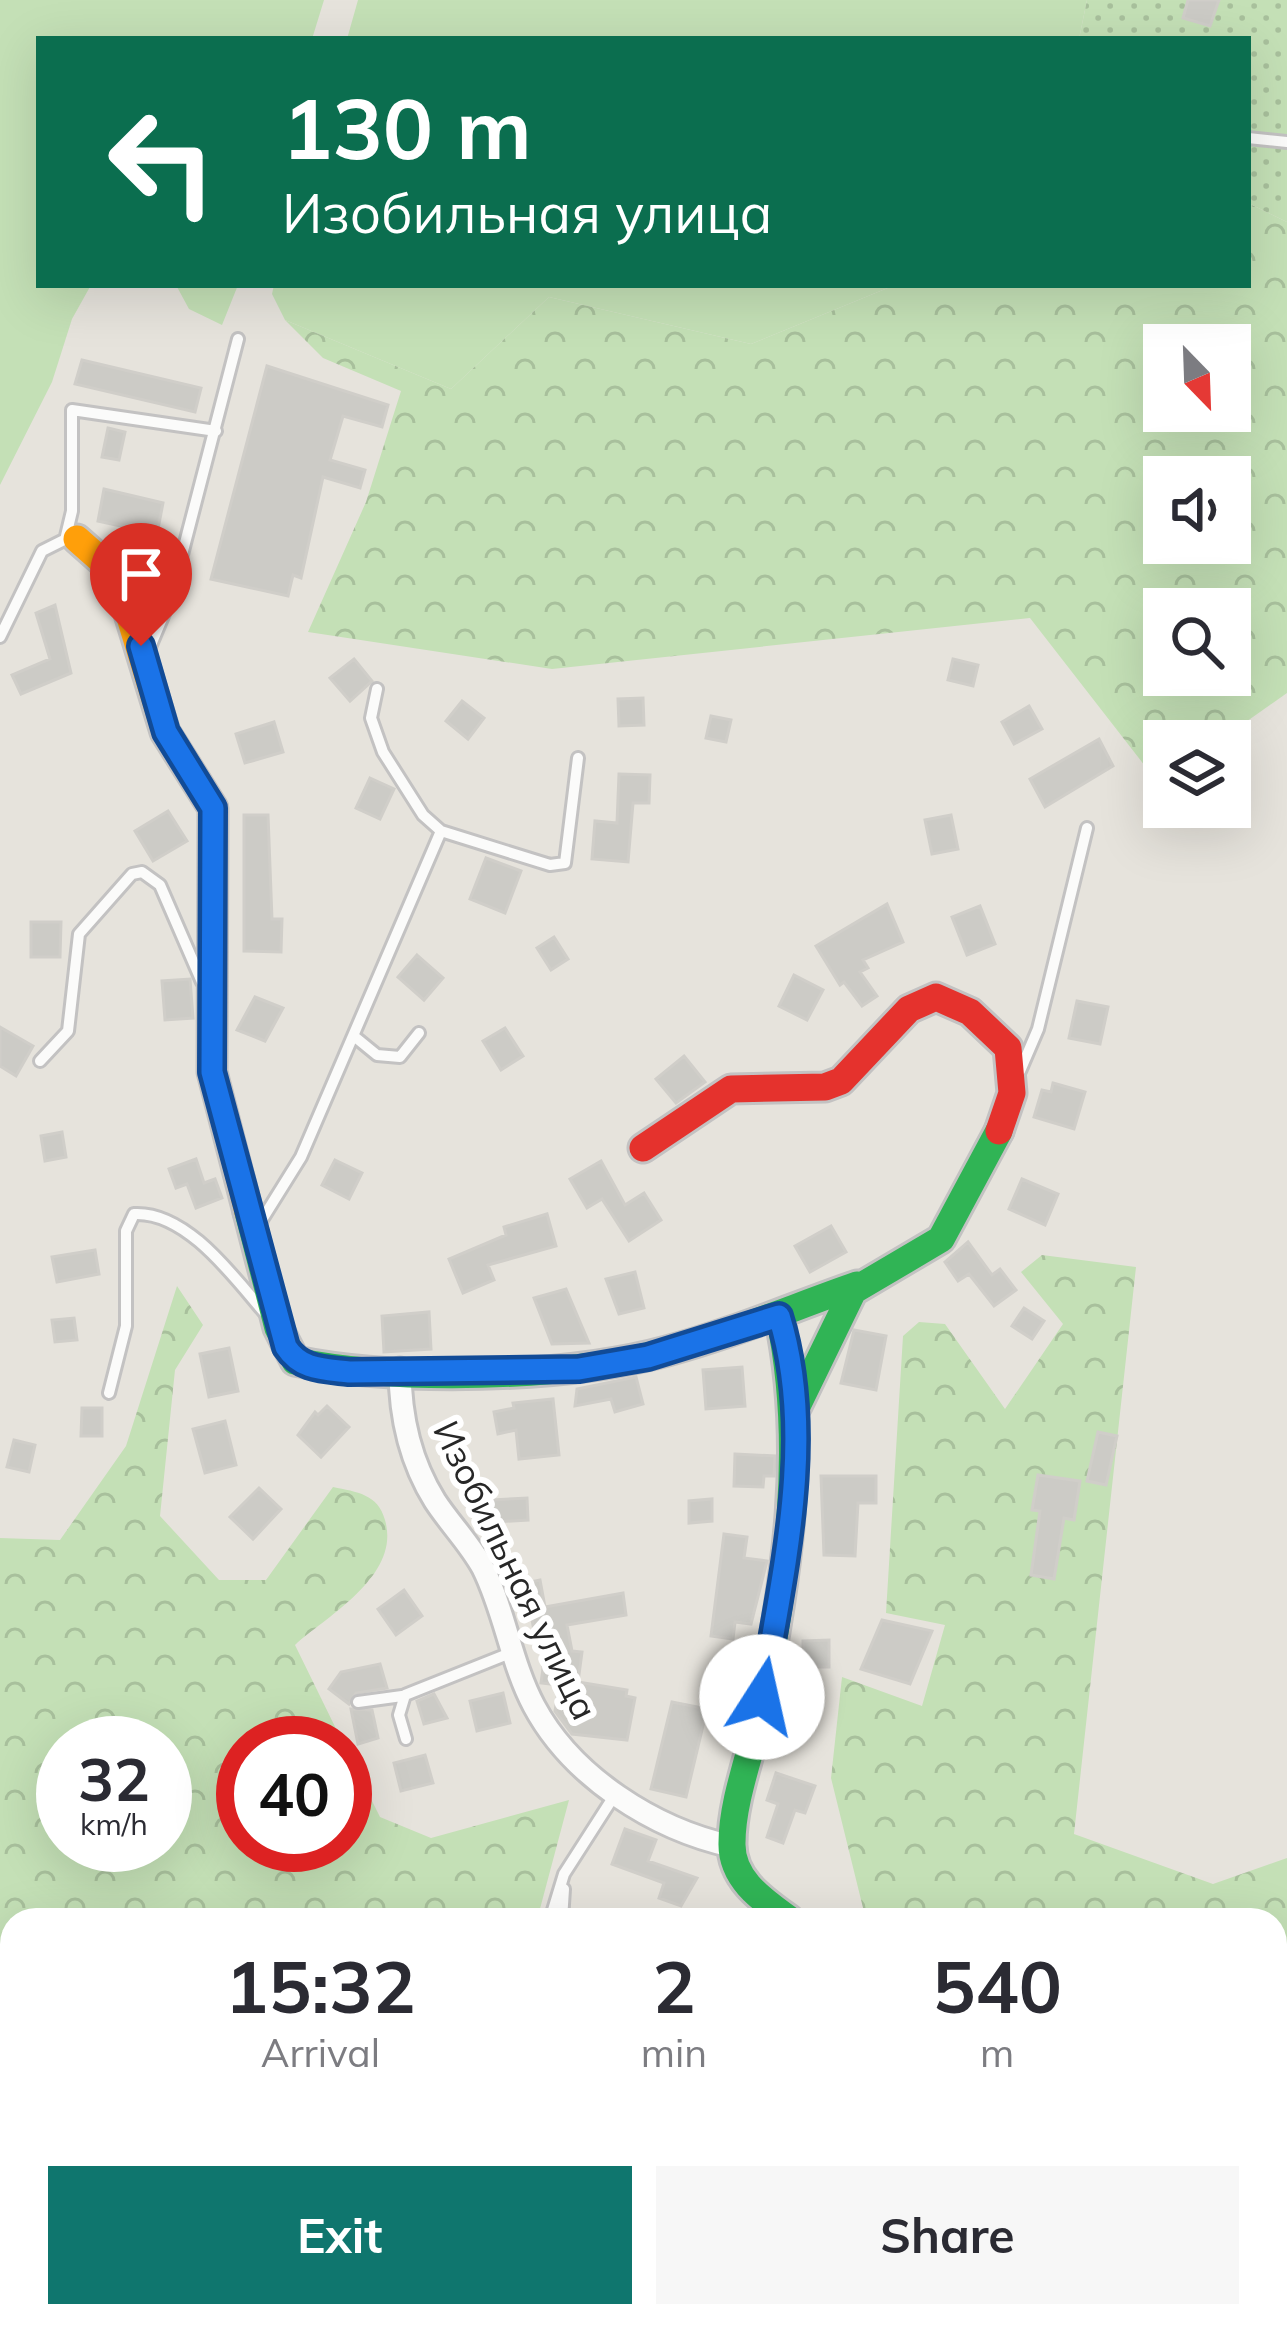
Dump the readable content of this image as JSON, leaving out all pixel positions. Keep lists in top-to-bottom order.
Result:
{
  "streets": {
    "street": ["Изобильная улица"]
  },
  "north": "bottom right",
  "page": {
    "turn": ["130 m", "Изобильная улица"],
    "speed": "32 km/h",
    "limit": "40",
    "eta": [
      "15:32",
      "Arrival",
      "2",
      "min",
      "540",
      "m"
    ],
    "buttons": ["Exit", "Share"]
  }
}
